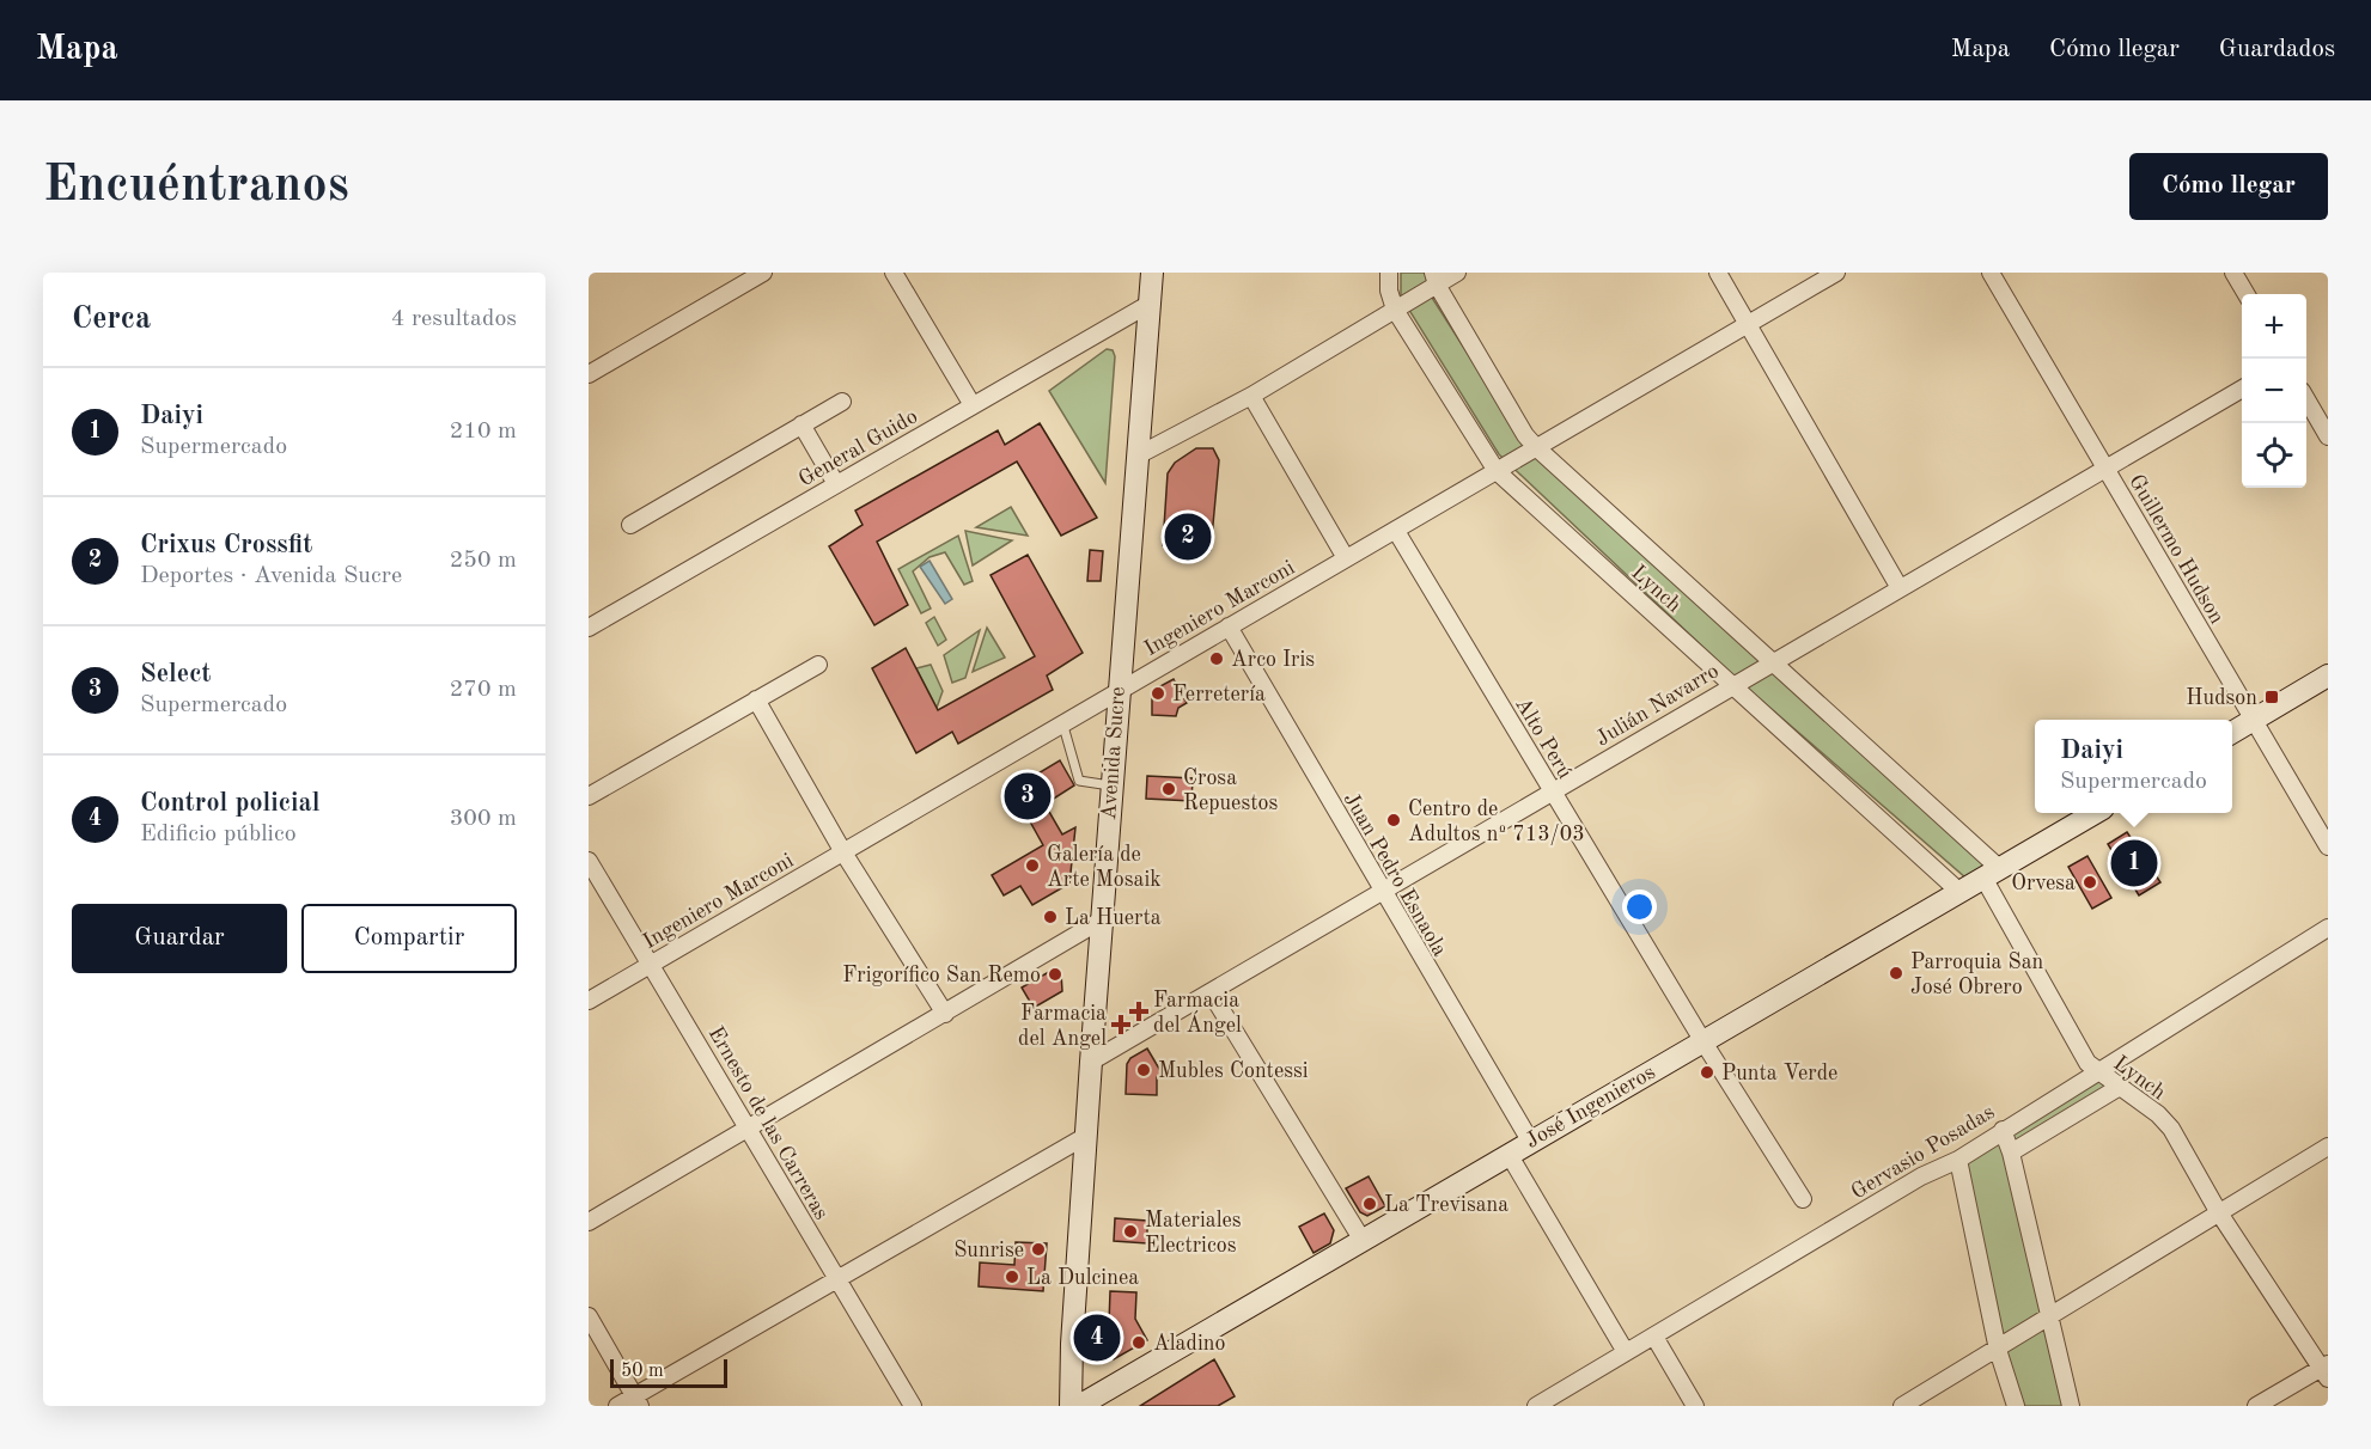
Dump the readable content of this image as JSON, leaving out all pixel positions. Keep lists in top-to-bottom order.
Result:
{
  "streets": {
    "street": [
      "General Guido",
      "Guillermo Hudson",
      "Lynch",
      "Ingeniero Marconi",
      "Julián Navarro",
      "Alto Perú",
      "Avenida Sucre",
      "Juan Pedro Esnaola",
      "José Ingenieros",
      "Ernesto de las Carreras",
      "Gervasio Posadas"
    ]
  },
  "crossings": [
    ["General Guido", "Avenida Sucre"],
    ["Guillermo Hudson", "Julián Navarro"],
    ["Lynch", "Ingeniero Marconi"],
    ["Lynch", "Julián Navarro"],
    ["Lynch", "José Ingenieros"],
    ["Lynch", "Gervasio Posadas"],
    ["Ingeniero Marconi", "Alto Perú"],
    ["Ingeniero Marconi", "Avenida Sucre"],
    ["Ingeniero Marconi", "Juan Pedro Esnaola"],
    ["Ingeniero Marconi", "Ernesto de las Carreras"],
    ["Julián Navarro", "Alto Perú"],
    ["Julián Navarro", "Avenida Sucre"],
    ["Julián Navarro", "Juan Pedro Esnaola"],
    ["Alto Perú", "José Ingenieros"],
    ["Juan Pedro Esnaola", "José Ingenieros"]
  ],
  "places": {
    "other": [
      "Arco Iris",
      "Ferretería",
      "Crosa Repuestos",
      "Centro de Adultos nº 713/03",
      "Galería de Arte Mosaik",
      "Orvesa",
      "La Huerta",
      "Parroquia San José Obrero",
      "Frigorífico San Remo",
      "Mubles Contessi",
      "Punta Verde",
      "La Trevisana",
      "Materiales Electricos",
      "Sunrise",
      "La Dulcinea",
      "Aladino"
    ],
    "transit": ["Hudson"],
    "health": ["Farmacia del Ángel", "Farmacia del Angel"]
  },
  "scale_bar": "50 m",
  "page": {
    "header": "Mapa",
    "nav": ["Mapa", "Cómo llegar", "Guardados"],
    "buttons": [
      "Cómo llegar",
      ["Guardar", "Compartir"]
    ],
    "title": "Encuéntranos",
    "heading": ["Cerca", "4 resultados"],
    "map_buttons": ["+", "−"],
    "list": [
      {
        "mark": "1",
        "name": "Daiyi",
        "note": "Supermercado",
        "value": "210 m"
      },
      {
        "mark": "2",
        "name": "Crixus Crossfit",
        "note": "Deportes · Avenida Sucre",
        "value": "250 m"
      },
      {
        "mark": "3",
        "name": "Select",
        "note": "Supermercado",
        "value": "270 m"
      },
      {
        "mark": "4",
        "name": "Control policial",
        "note": "Edificio público",
        "value": "300 m"
      }
    ],
    "pins": [
      "2",
      "3",
      "1",
      "4"
    ],
    "popup": ["Daiyi", "Supermercado"],
    "scale": "50 m"
  }
}
